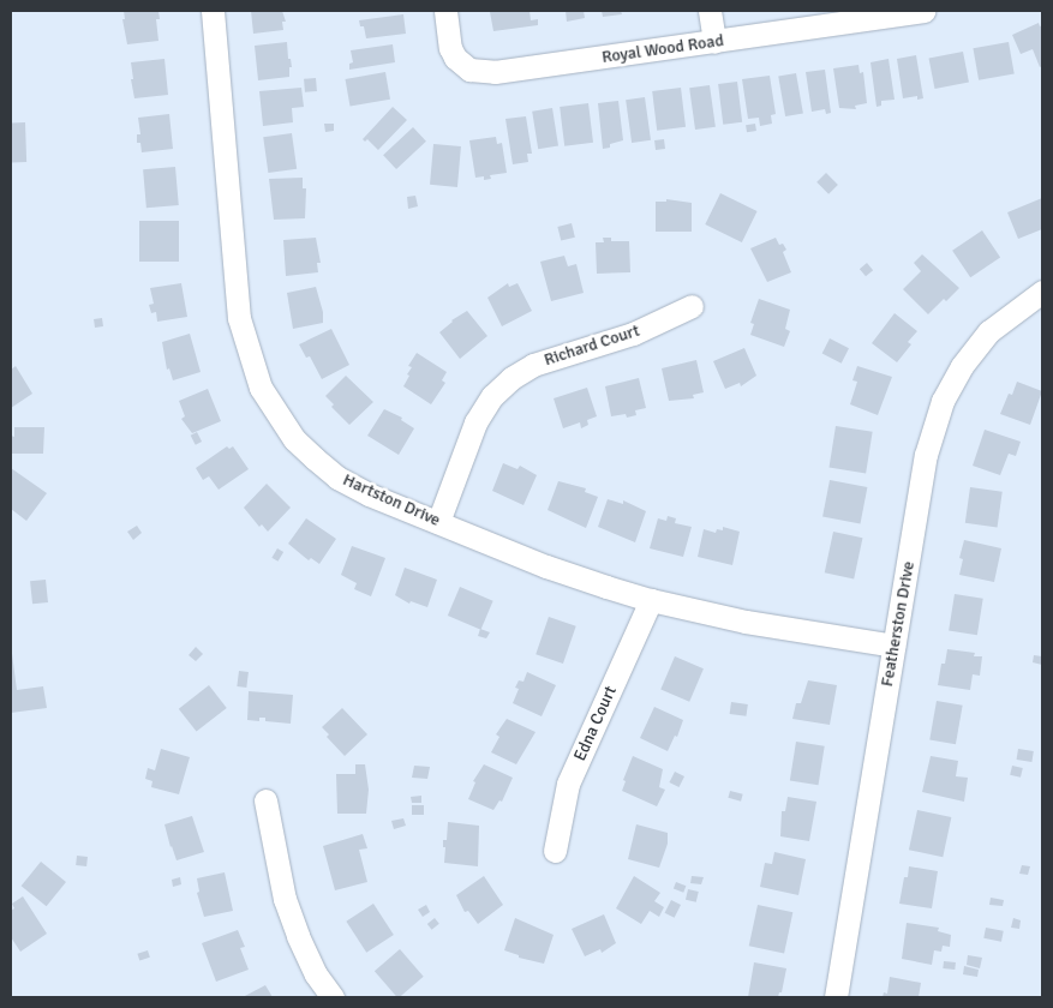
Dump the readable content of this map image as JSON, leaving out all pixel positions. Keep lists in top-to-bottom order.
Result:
{
  "streets": {
    "street": [
      "Royal Wood Road",
      "Richard Court",
      "Hartston Drive",
      "Featherston Drive",
      "Edna Court"
    ]
  },
  "crossings": [
    ["Richard Court", "Hartston Drive"],
    ["Hartston Drive", "Featherston Drive"],
    ["Hartston Drive", "Edna Court"]
  ]
}
